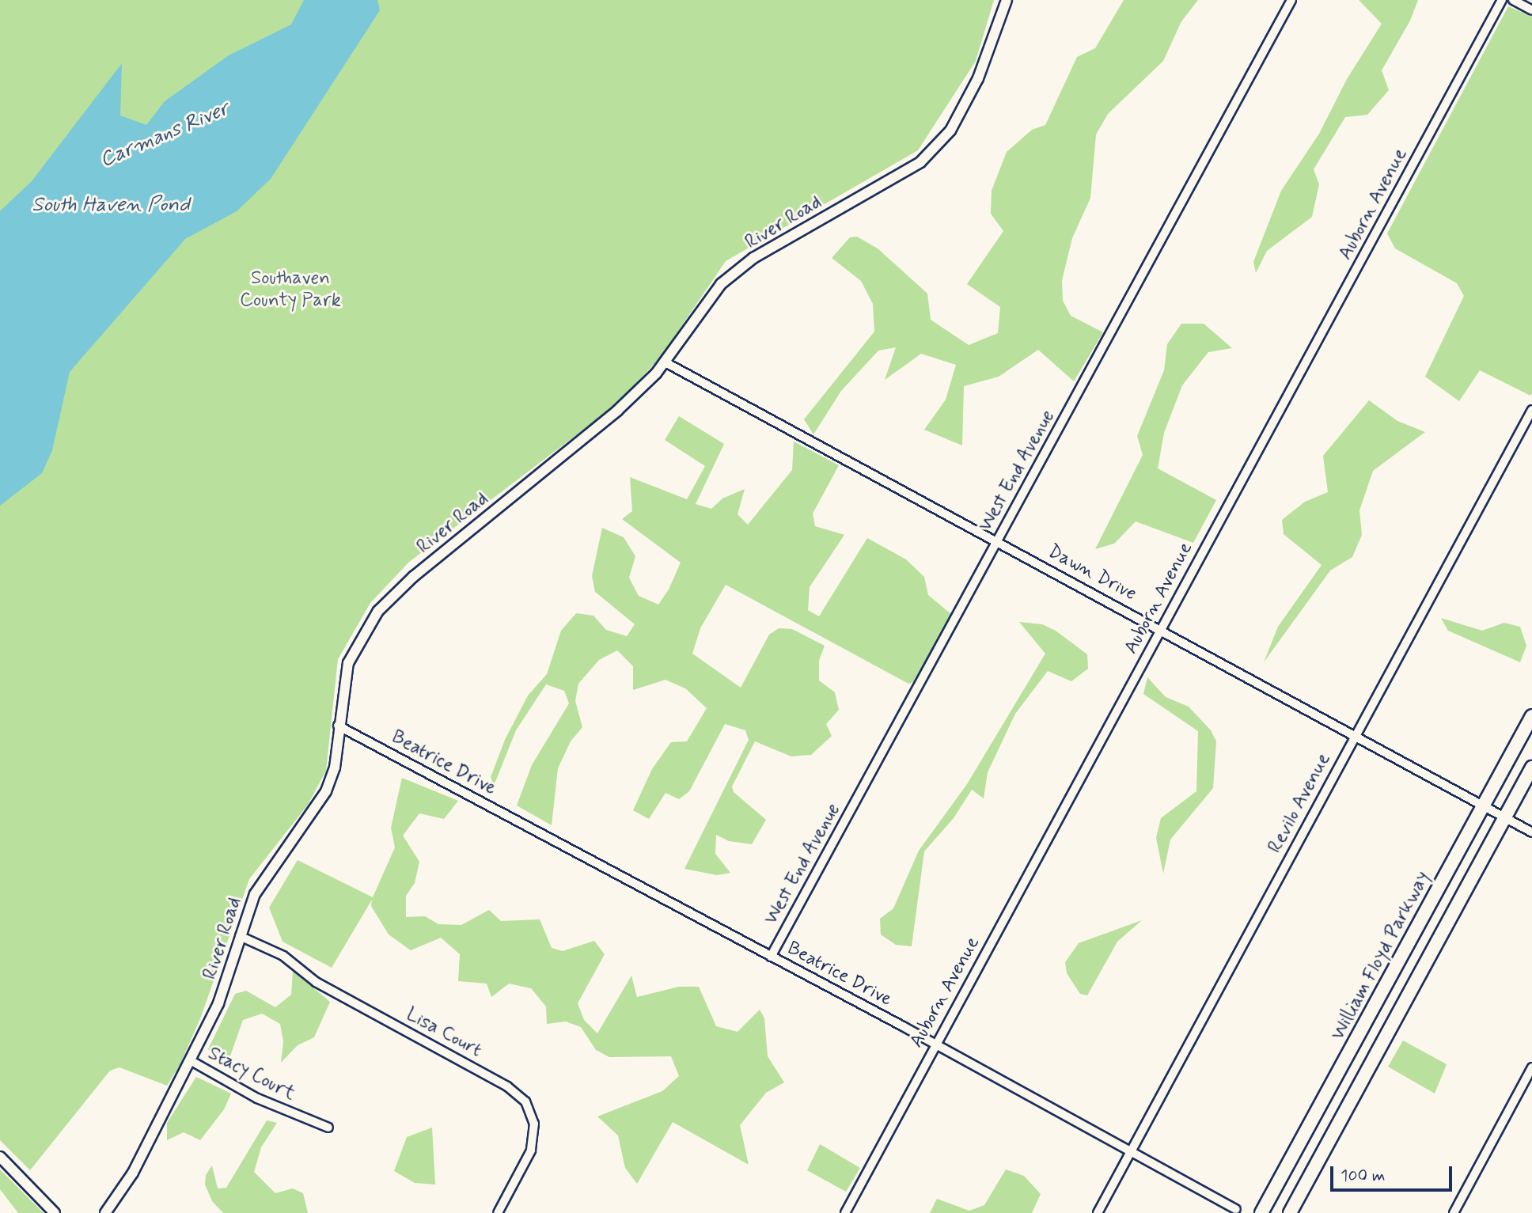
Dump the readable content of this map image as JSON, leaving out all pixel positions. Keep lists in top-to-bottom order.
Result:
{
  "streets": {
    "highway": ["William Floyd Parkway"],
    "street": [
      "Auborn Avenue",
      "River Road",
      "West End Avenue",
      "Dawn Drive",
      "Beatrice Drive",
      "Revilo Avenue",
      "Lisa Court",
      "Stacy Court"
    ]
  },
  "crossings": [
    ["Auborn Avenue", "Dawn Drive"],
    ["Auborn Avenue", "Beatrice Drive"],
    ["River Road", "Dawn Drive"],
    ["River Road", "Beatrice Drive"],
    ["River Road", "Lisa Court"],
    ["River Road", "Stacy Court"],
    ["West End Avenue", "Dawn Drive"],
    ["West End Avenue", "Beatrice Drive"],
    ["Dawn Drive", "Revilo Avenue"],
    ["Dawn Drive", "William Floyd Parkway"],
    ["Beatrice Drive", "Revilo Avenue"]
  ],
  "water": ["Carmans River", "South Haven Pond"],
  "parks": ["Southaven County Park"],
  "scale_bar": "100 m"
}
